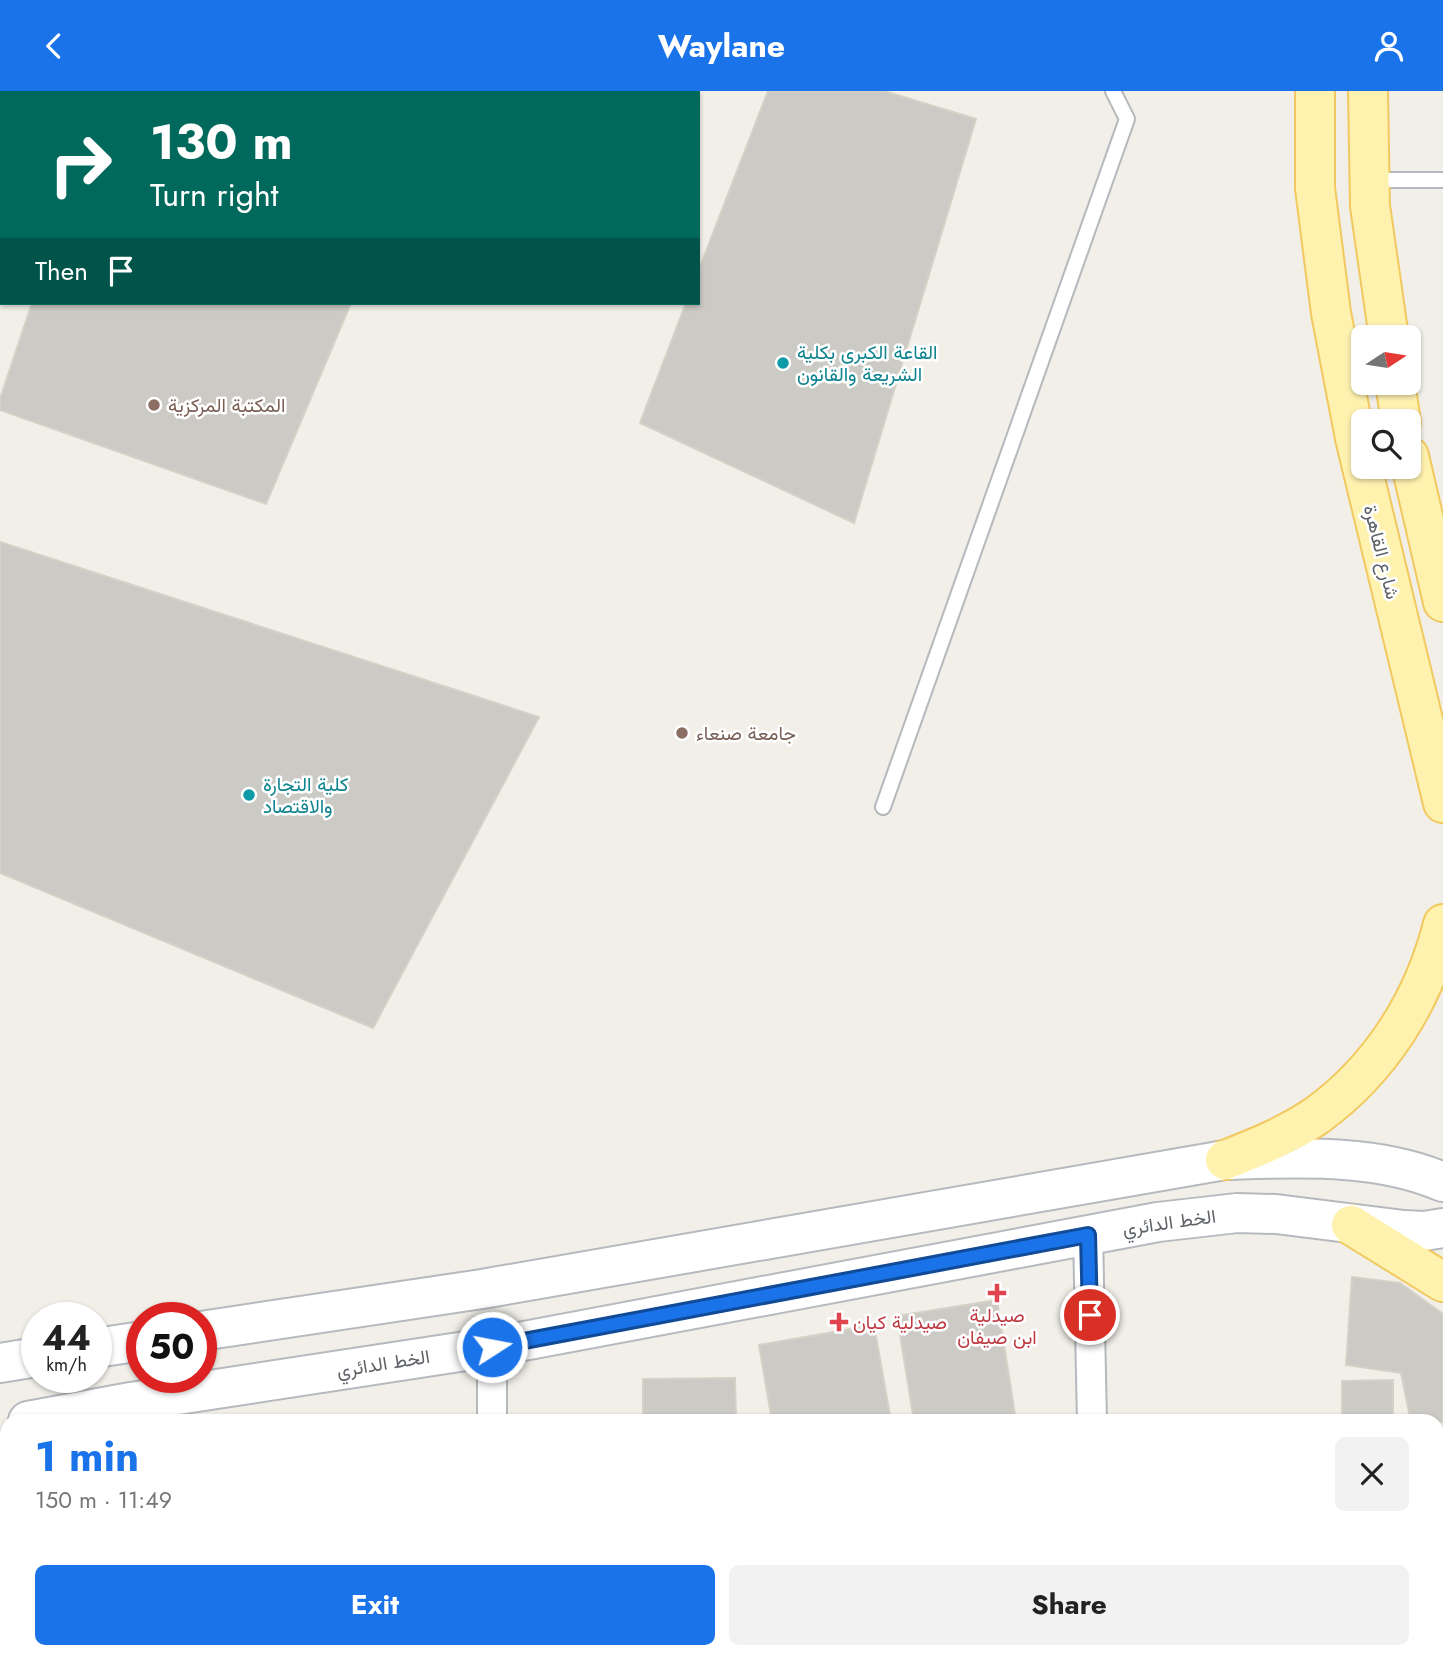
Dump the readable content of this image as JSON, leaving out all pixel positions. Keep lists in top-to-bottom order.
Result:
{
  "streets": {
    "main road": ["شارع القاهرة", "الخط الدائري"]
  },
  "places": {
    "other": [
      "القاعة الكبرى بكلية الشريعة والقانون",
      "المكتبة المركزية",
      "جامعة صنعاء",
      "كلية التجارة والاقتصاد"
    ],
    "health": ["صيدلية ابن صيفان", "صيدلية كيان"]
  },
  "north": "right",
  "page": {
    "header": "Waylane",
    "turn": ["130 m", "Turn right"],
    "then": "Then",
    "speed": "44 km/h",
    "limit": "50",
    "heading": ["1 min", "150 m · 11:49"],
    "buttons": ["Exit", "Share"]
  }
}
